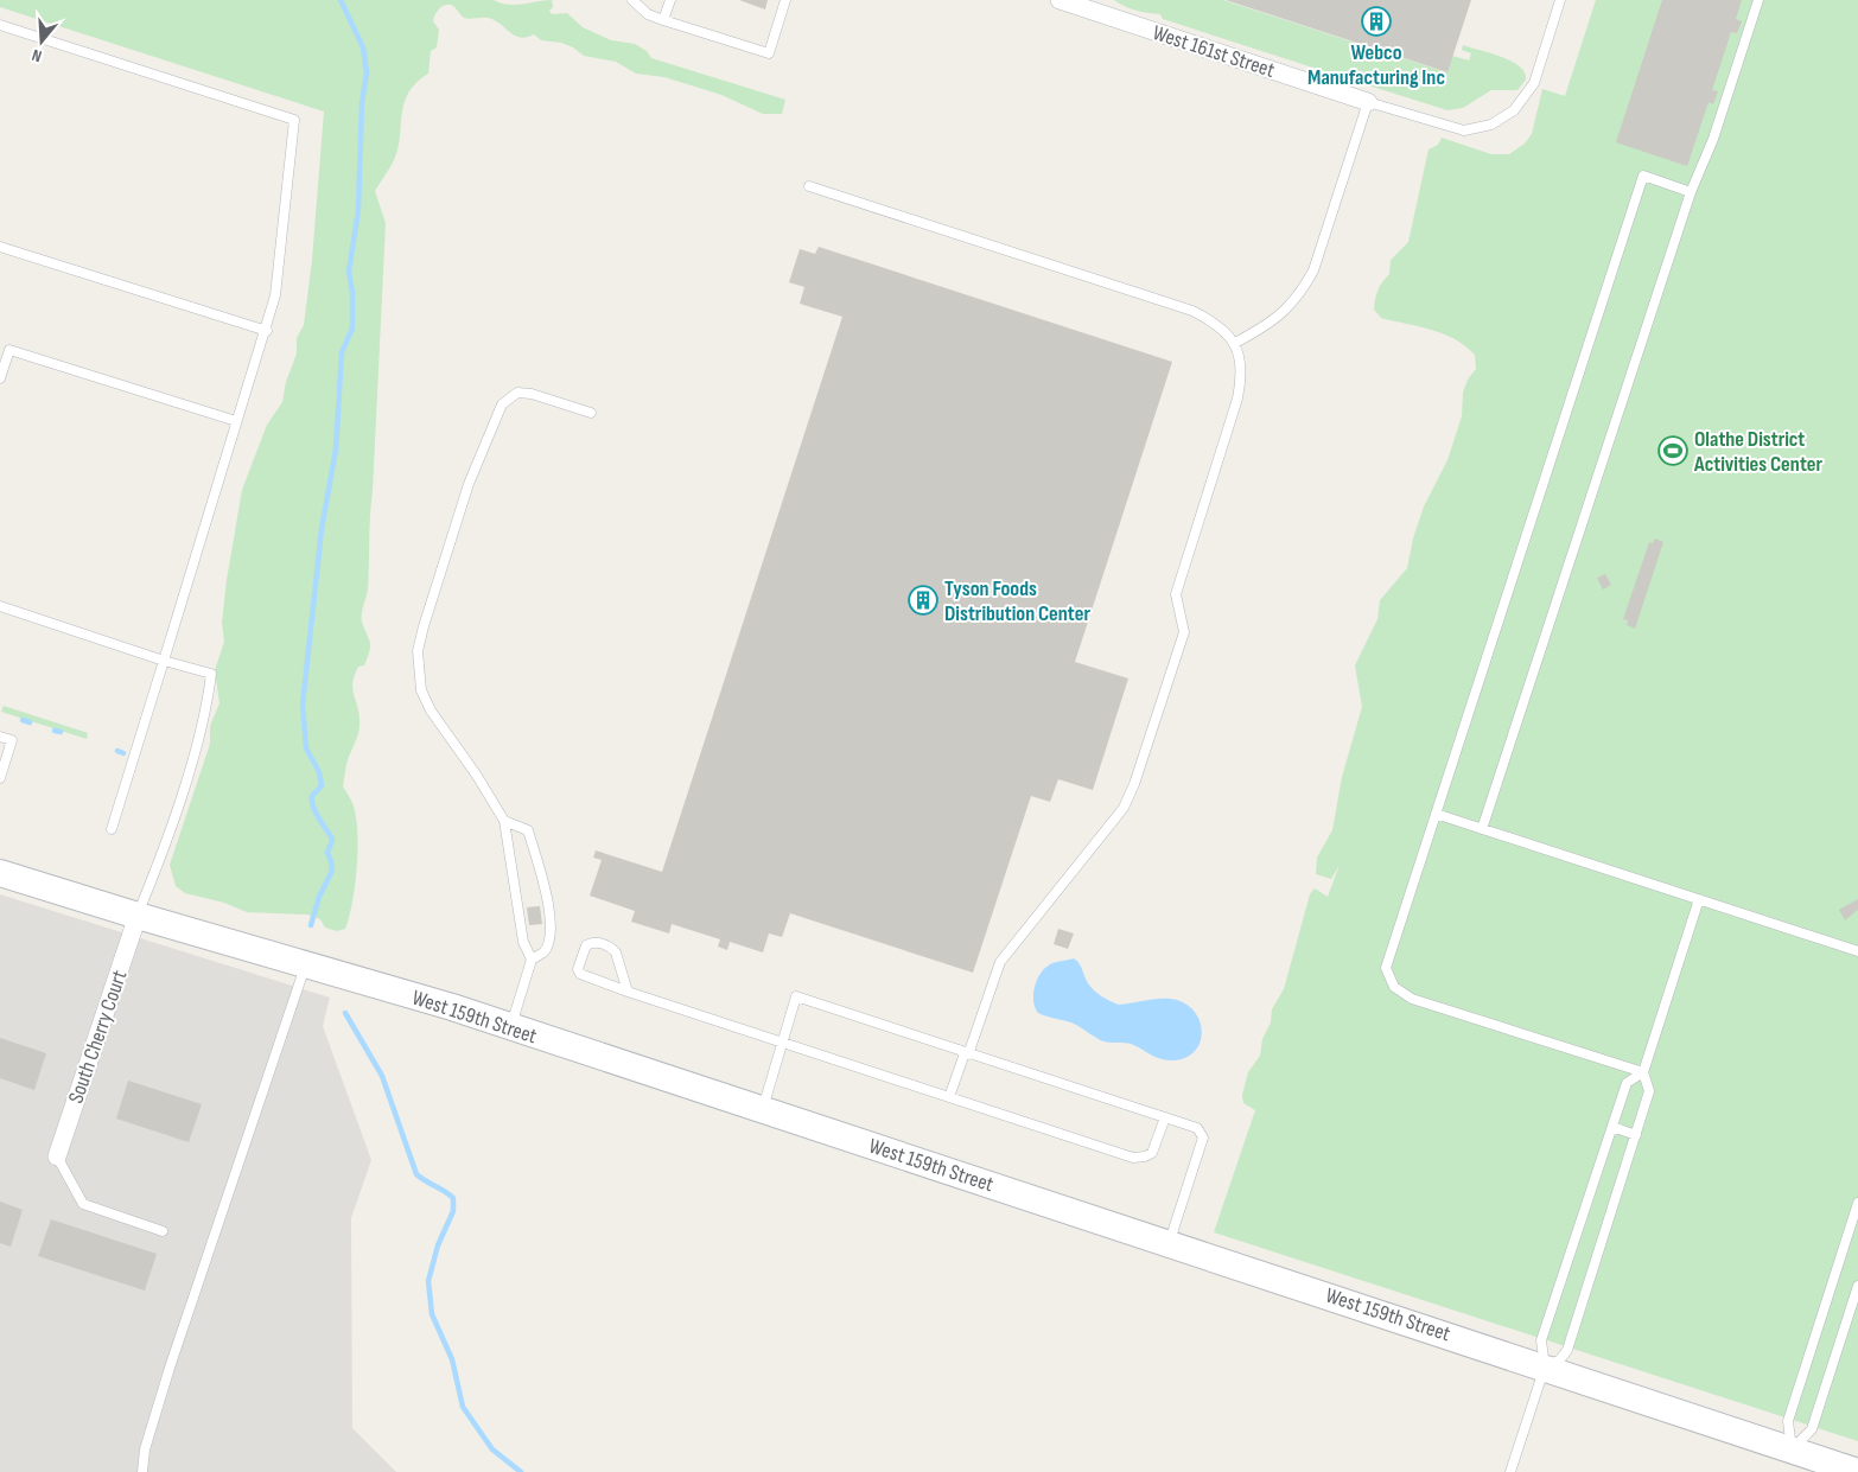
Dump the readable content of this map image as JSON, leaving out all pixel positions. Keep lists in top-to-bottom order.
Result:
{
  "streets": {
    "street": ["West 161st Street", "West 159th Street", "South Cherry Court"]
  },
  "crossings": [
    ["West 159th Street", "South Cherry Court"]
  ],
  "places": {
    "building": ["Webco Manufacturing Inc", "Tyson Foods Distribution Center"],
    "sports": ["Olathe District Activities Center"]
  },
  "north": "bottom"
}
